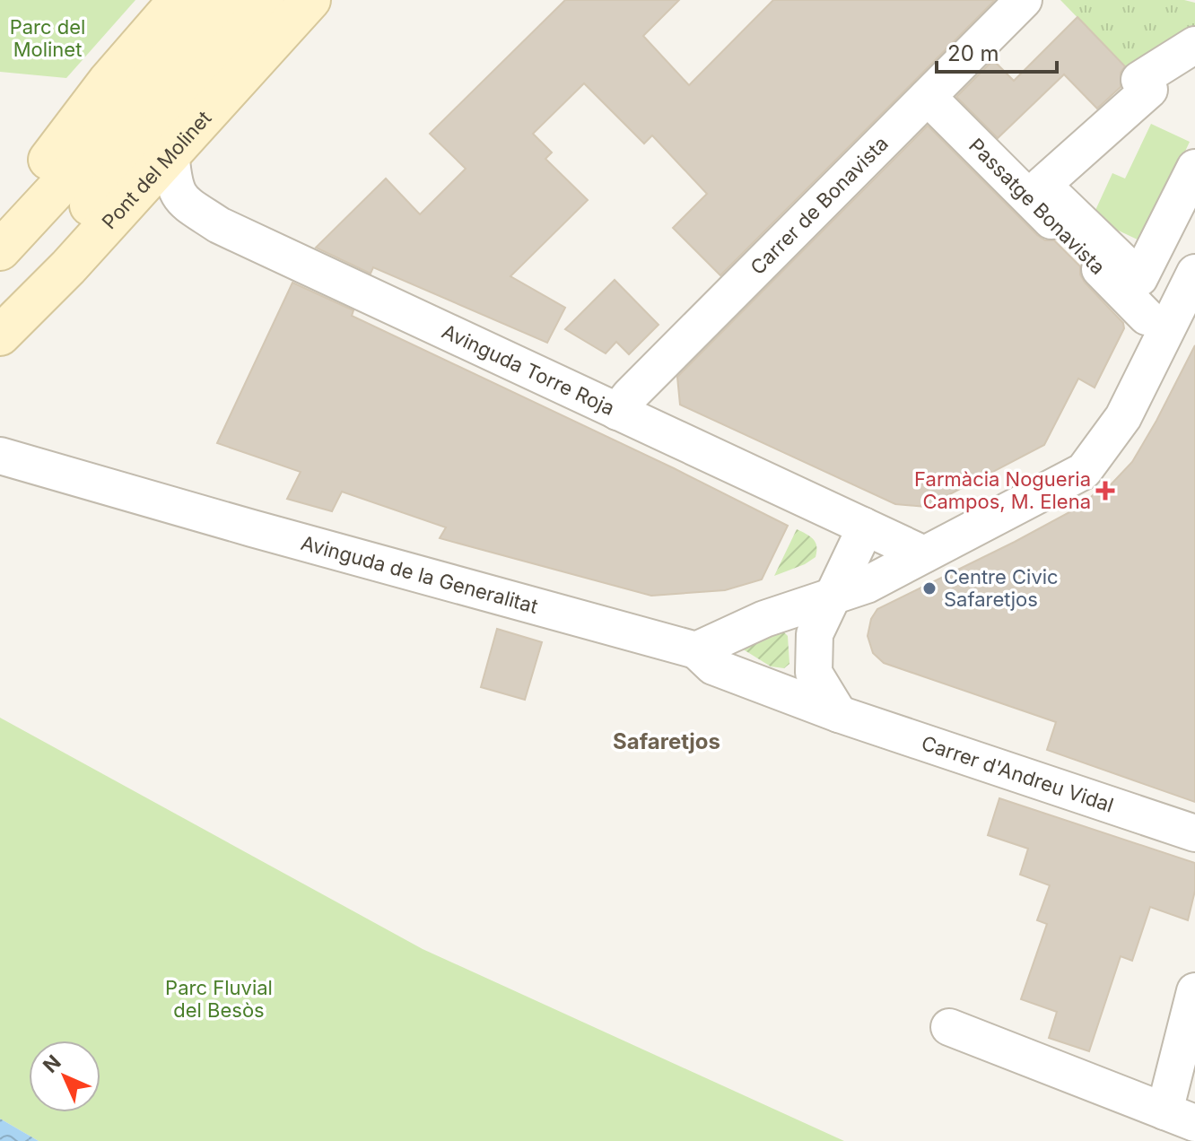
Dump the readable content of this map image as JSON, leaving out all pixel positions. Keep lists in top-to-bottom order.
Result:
{
  "streets": {
    "street": [
      "Pont del Molinet",
      "Carrer de Bonavista",
      "Passatge Bonavista",
      "Avinguda Torre Roja",
      "Avinguda de la Generalitat",
      "Carrer d'Andreu Vidal"
    ]
  },
  "crossings": [
    ["Pont del Molinet", "Avinguda Torre Roja"],
    ["Carrer de Bonavista", "Passatge Bonavista"],
    ["Carrer de Bonavista", "Avinguda Torre Roja"],
    ["Avinguda de la Generalitat", "Carrer d'Andreu Vidal"]
  ],
  "districts": ["Safaretjos"],
  "parks": ["Parc del Molinet", "Parc Fluvial del Besòs"],
  "places": {
    "health": ["Farmàcia Nogueria Campos, M. Elena"],
    "other": ["Centre Civic Safaretjos"]
  },
  "scale_bar": "20 m",
  "north": "top left"
}
